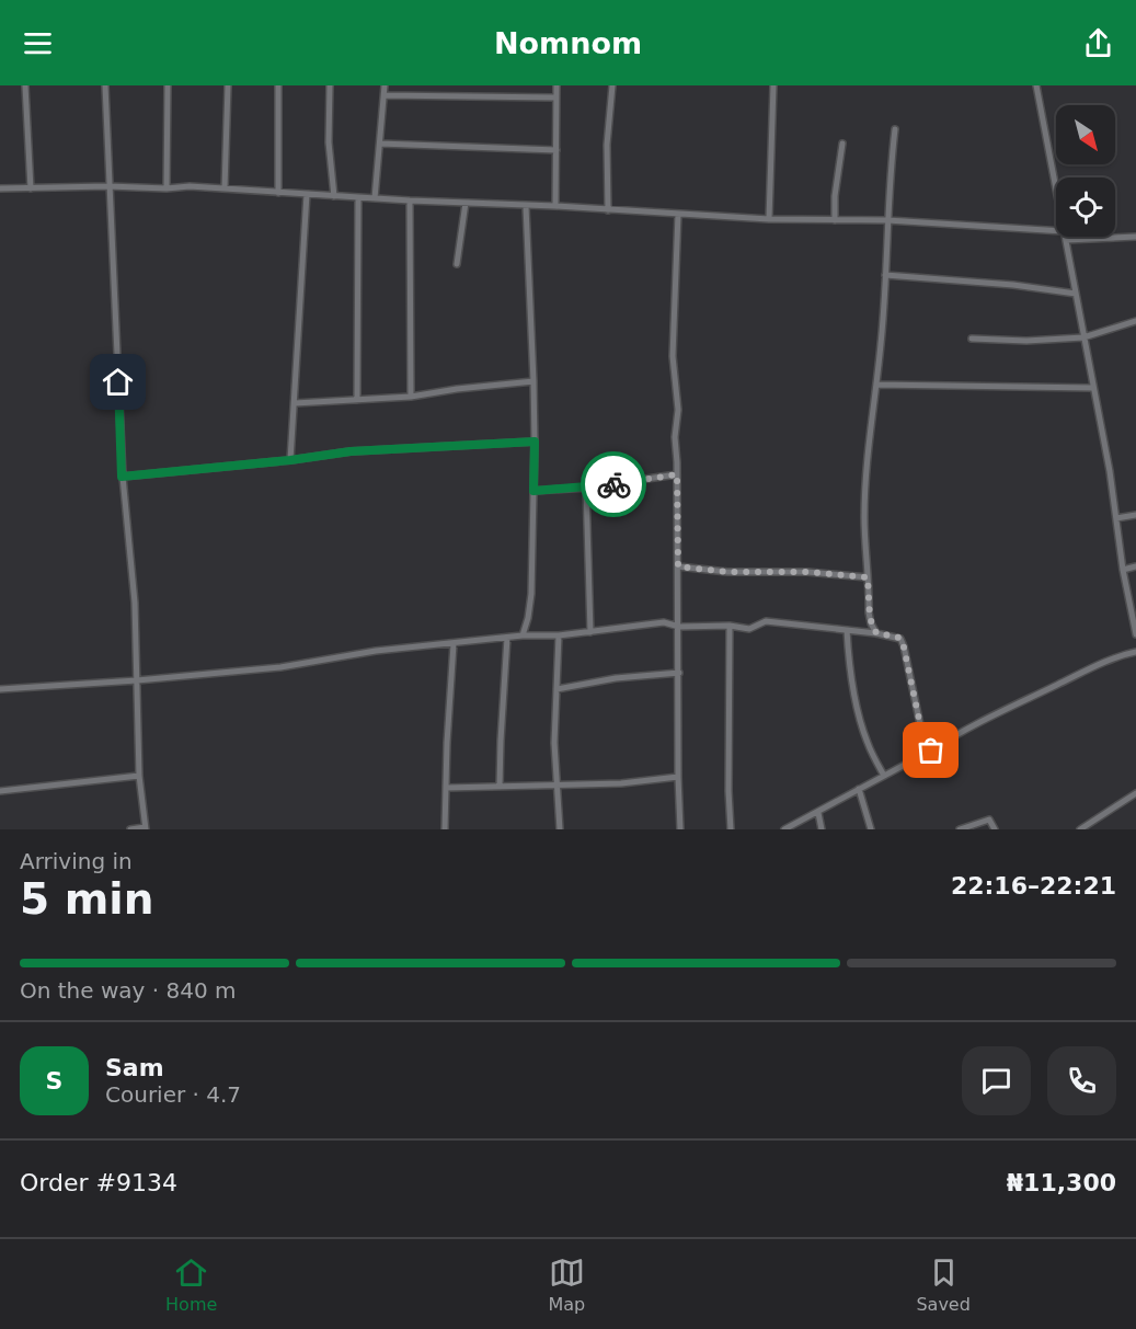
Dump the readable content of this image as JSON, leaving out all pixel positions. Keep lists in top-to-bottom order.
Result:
{
  "north": "bottom right",
  "page": {
    "header": "Nomnom",
    "heading": ["5 min", "Arriving in", "22:16–22:21"],
    "panel": [
      "Sam",
      "Courier · 4.7",
      "Order #9134",
      "₦11,300"
    ],
    "bar": "On the way · 840 m",
    "round": "S",
    "tabs": ["Home", "Map", "Saved"]
  }
}
